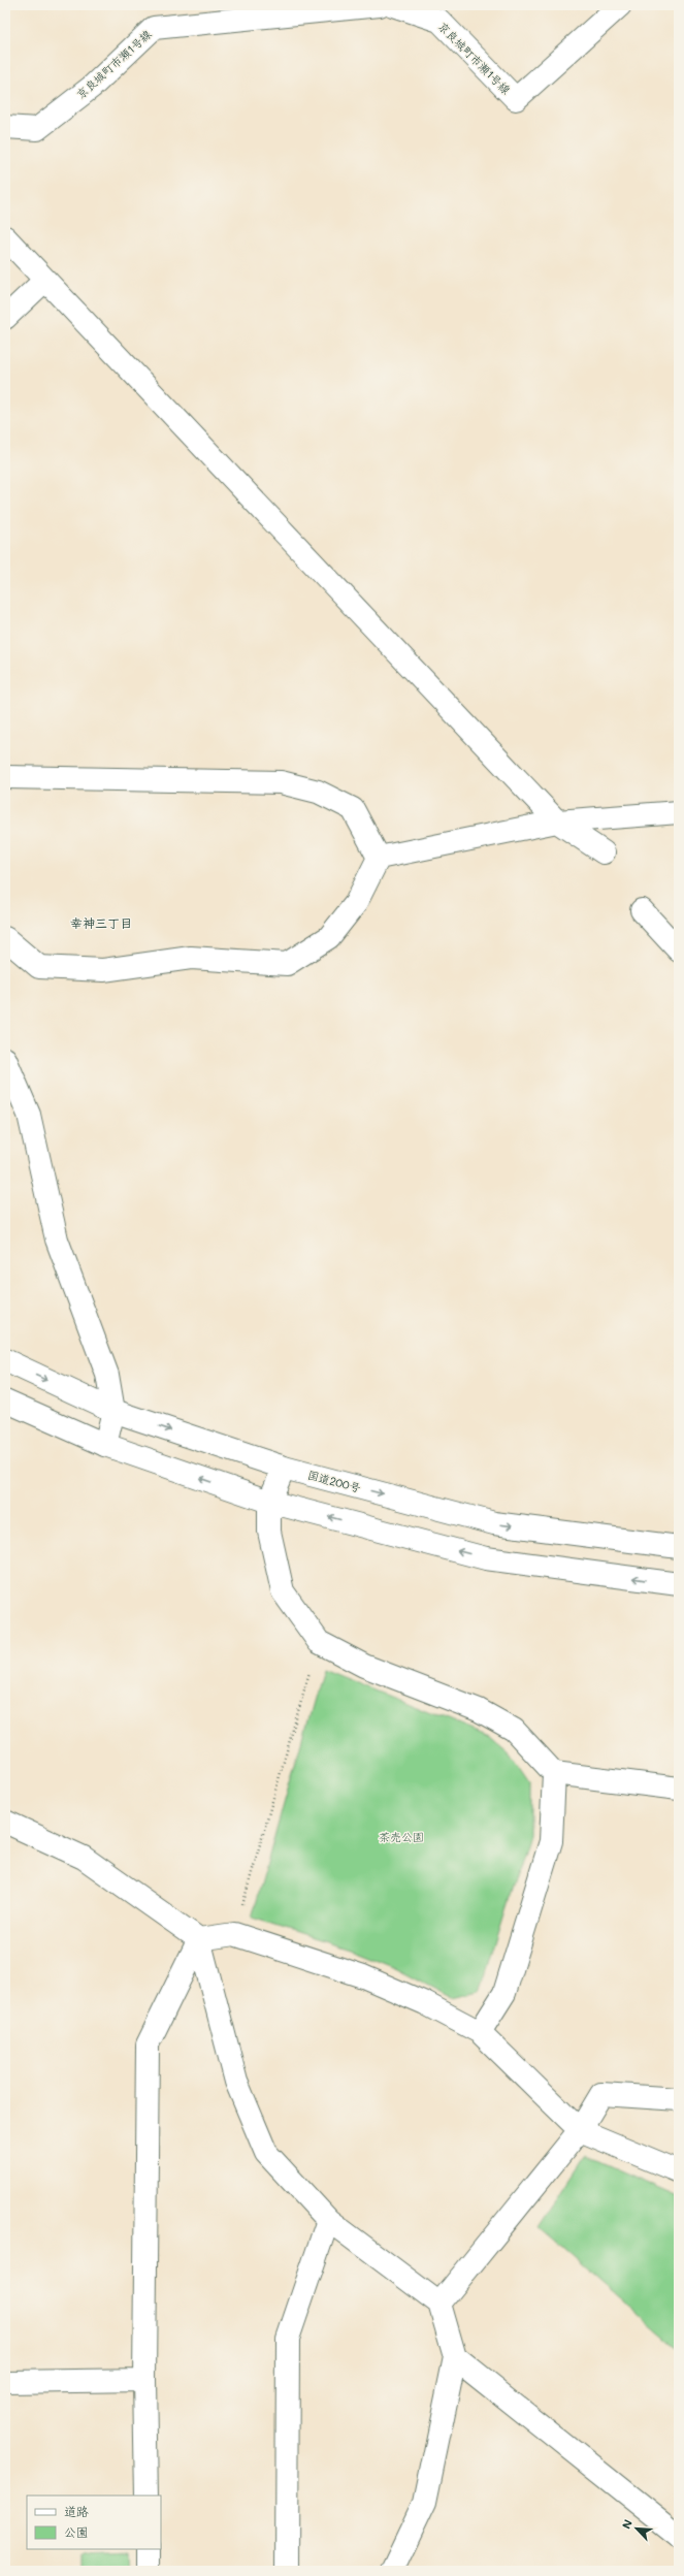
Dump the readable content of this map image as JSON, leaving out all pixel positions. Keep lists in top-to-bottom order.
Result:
{
  "streets": {
    "main road": ["京良城町市瀬1号線", "国道200号"]
  },
  "districts": ["幸神三丁目"],
  "parks": ["茶売公園"],
  "legend": ["道路", "公園"],
  "north": "top left"
}
